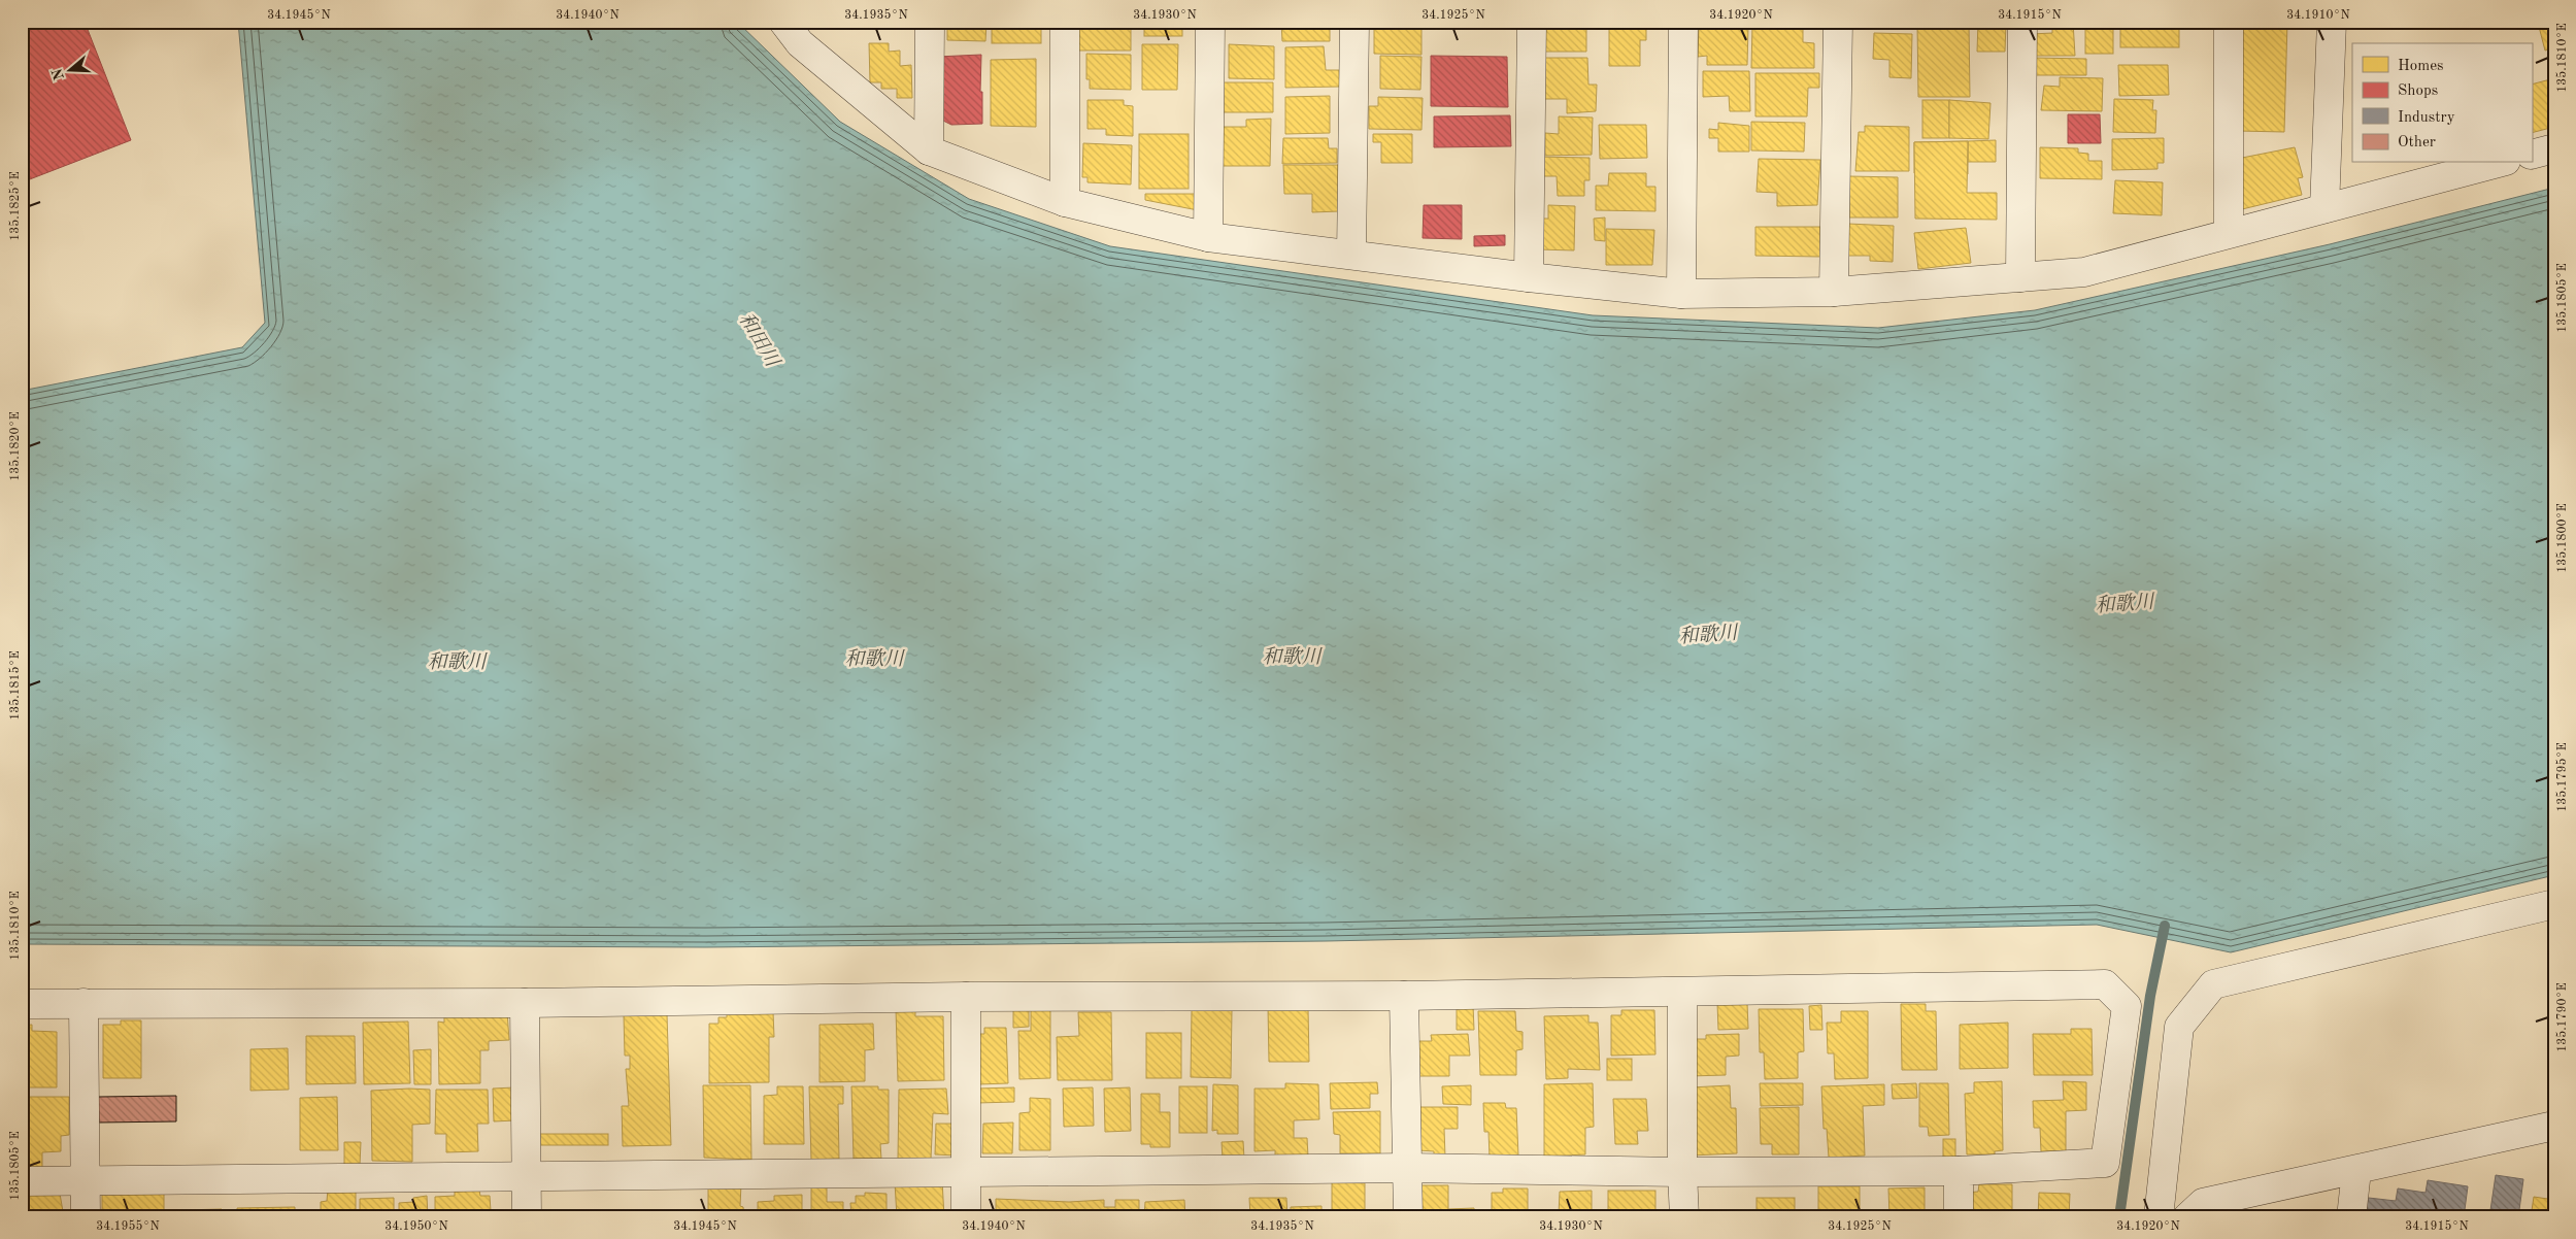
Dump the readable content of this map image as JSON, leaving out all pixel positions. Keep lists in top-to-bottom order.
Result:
{
  "water": ["和田川", "和歌川"],
  "legend": [
    "Homes",
    "Shops",
    "Industry",
    "Other"
  ],
  "north": "left",
  "coordinates": [
    "34.1945°N",
    "34.1940°N",
    "34.1935°N",
    "34.1930°N",
    "34.1925°N",
    "34.1920°N",
    "34.1915°N",
    "34.1910°N",
    "135.1810°E",
    "135.1825°E",
    "135.1805°E",
    "135.1820°E",
    "135.1800°E",
    "135.1815°E",
    "135.1795°E",
    "135.1790°E",
    "34.1955°N",
    "34.1950°N"
  ]
}
